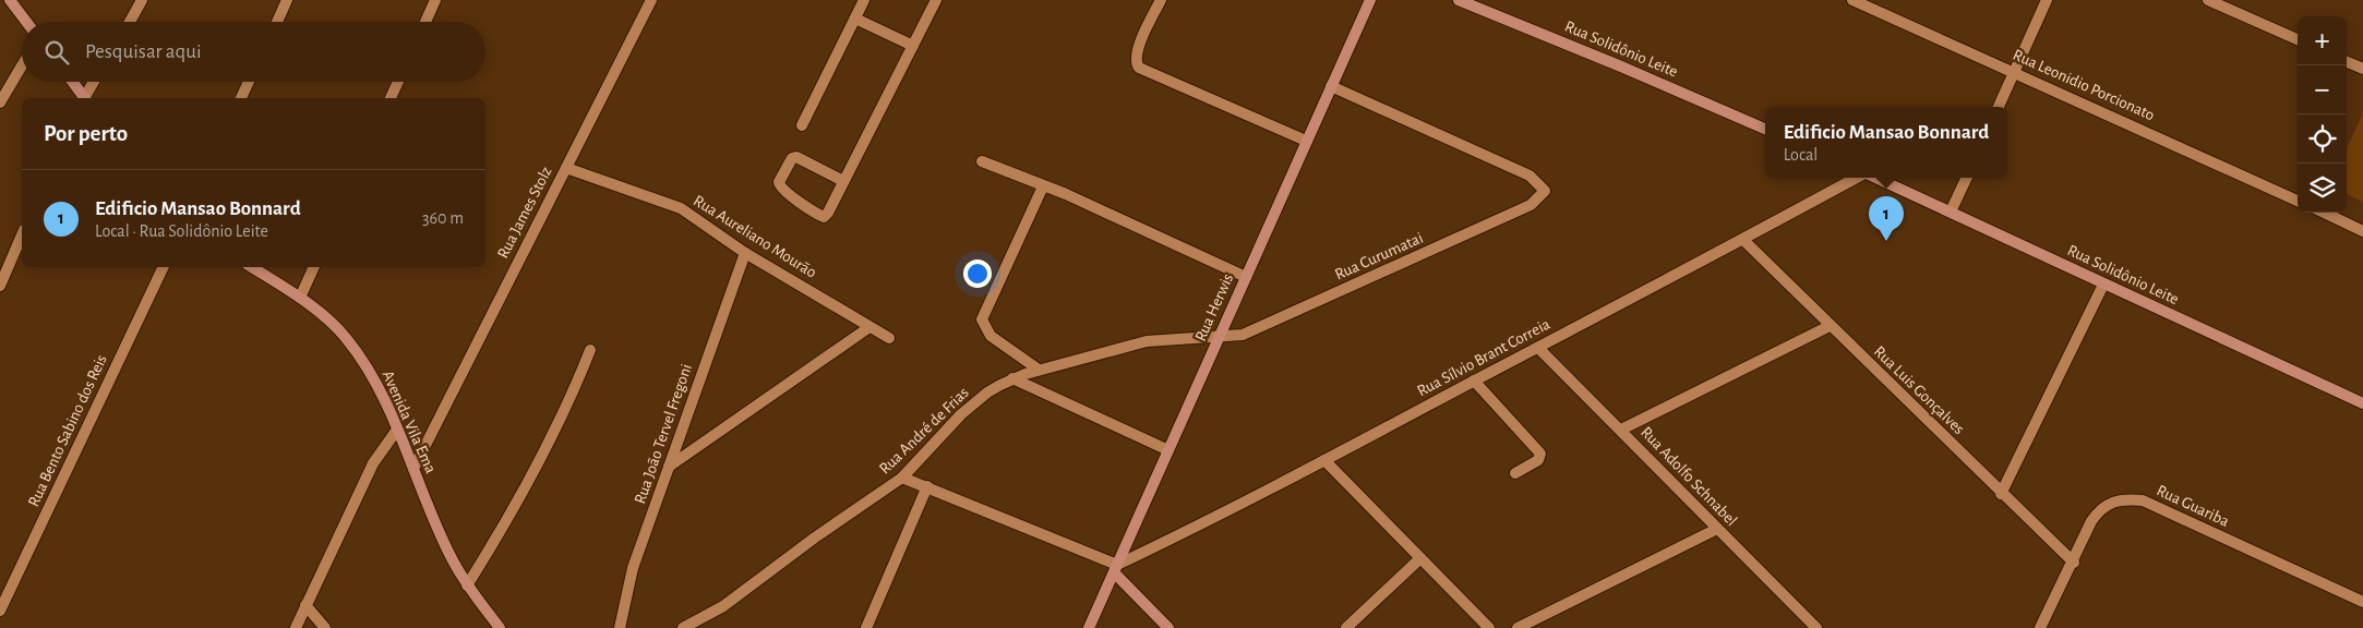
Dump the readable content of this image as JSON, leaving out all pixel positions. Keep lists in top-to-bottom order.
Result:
{
  "streets": {
    "main road": ["Rua Solidônio Leite", "Rua Herwis", "Avenida Vila Ema"],
    "street": [
      "Rua Leonidio Porcionato",
      "Rua James Stolz",
      "Rua Aureliano Mourão",
      "Rua Curumatai",
      "Rua Sílvio Brant Correia",
      "Rua Luis Gonçalves",
      "Rua Bento Sabino dos Reis",
      "Rua André de Frias",
      "Rua João Tervel Fregoni",
      "Rua Adolfo Schnabel",
      "Rua Guariba"
    ]
  },
  "crossings": [
    ["Rua James Stolz", "Rua Aureliano Mourão"],
    ["Rua James Stolz", "Avenida Vila Ema"],
    ["Rua Aureliano Mourão", "Rua João Tervel Fregoni"],
    ["Rua Curumatai", "Rua Herwis"],
    ["Rua Curumatai", "Rua André de Frias"],
    ["Rua Herwis", "Rua Sílvio Brant Correia"],
    ["Rua Herwis", "Rua André de Frias"],
    ["Rua Sílvio Brant Correia", "Rua Luis Gonçalves"],
    ["Rua Sílvio Brant Correia", "Rua Adolfo Schnabel"],
    ["Rua Luis Gonçalves", "Rua Guariba"]
  ],
  "page": {
    "map_buttons": ["+", "−"],
    "search": "Pesquisar aqui",
    "heading": "Por perto",
    "popup": ["Edificio Mansao Bonnard", "Local"],
    "list": [
      {
        "mark": "1",
        "name": "Edificio Mansao Bonnard",
        "note": "Local · Rua Solidônio Leite",
        "value": "360 m"
      }
    ],
    "pins": "1"
  }
}
